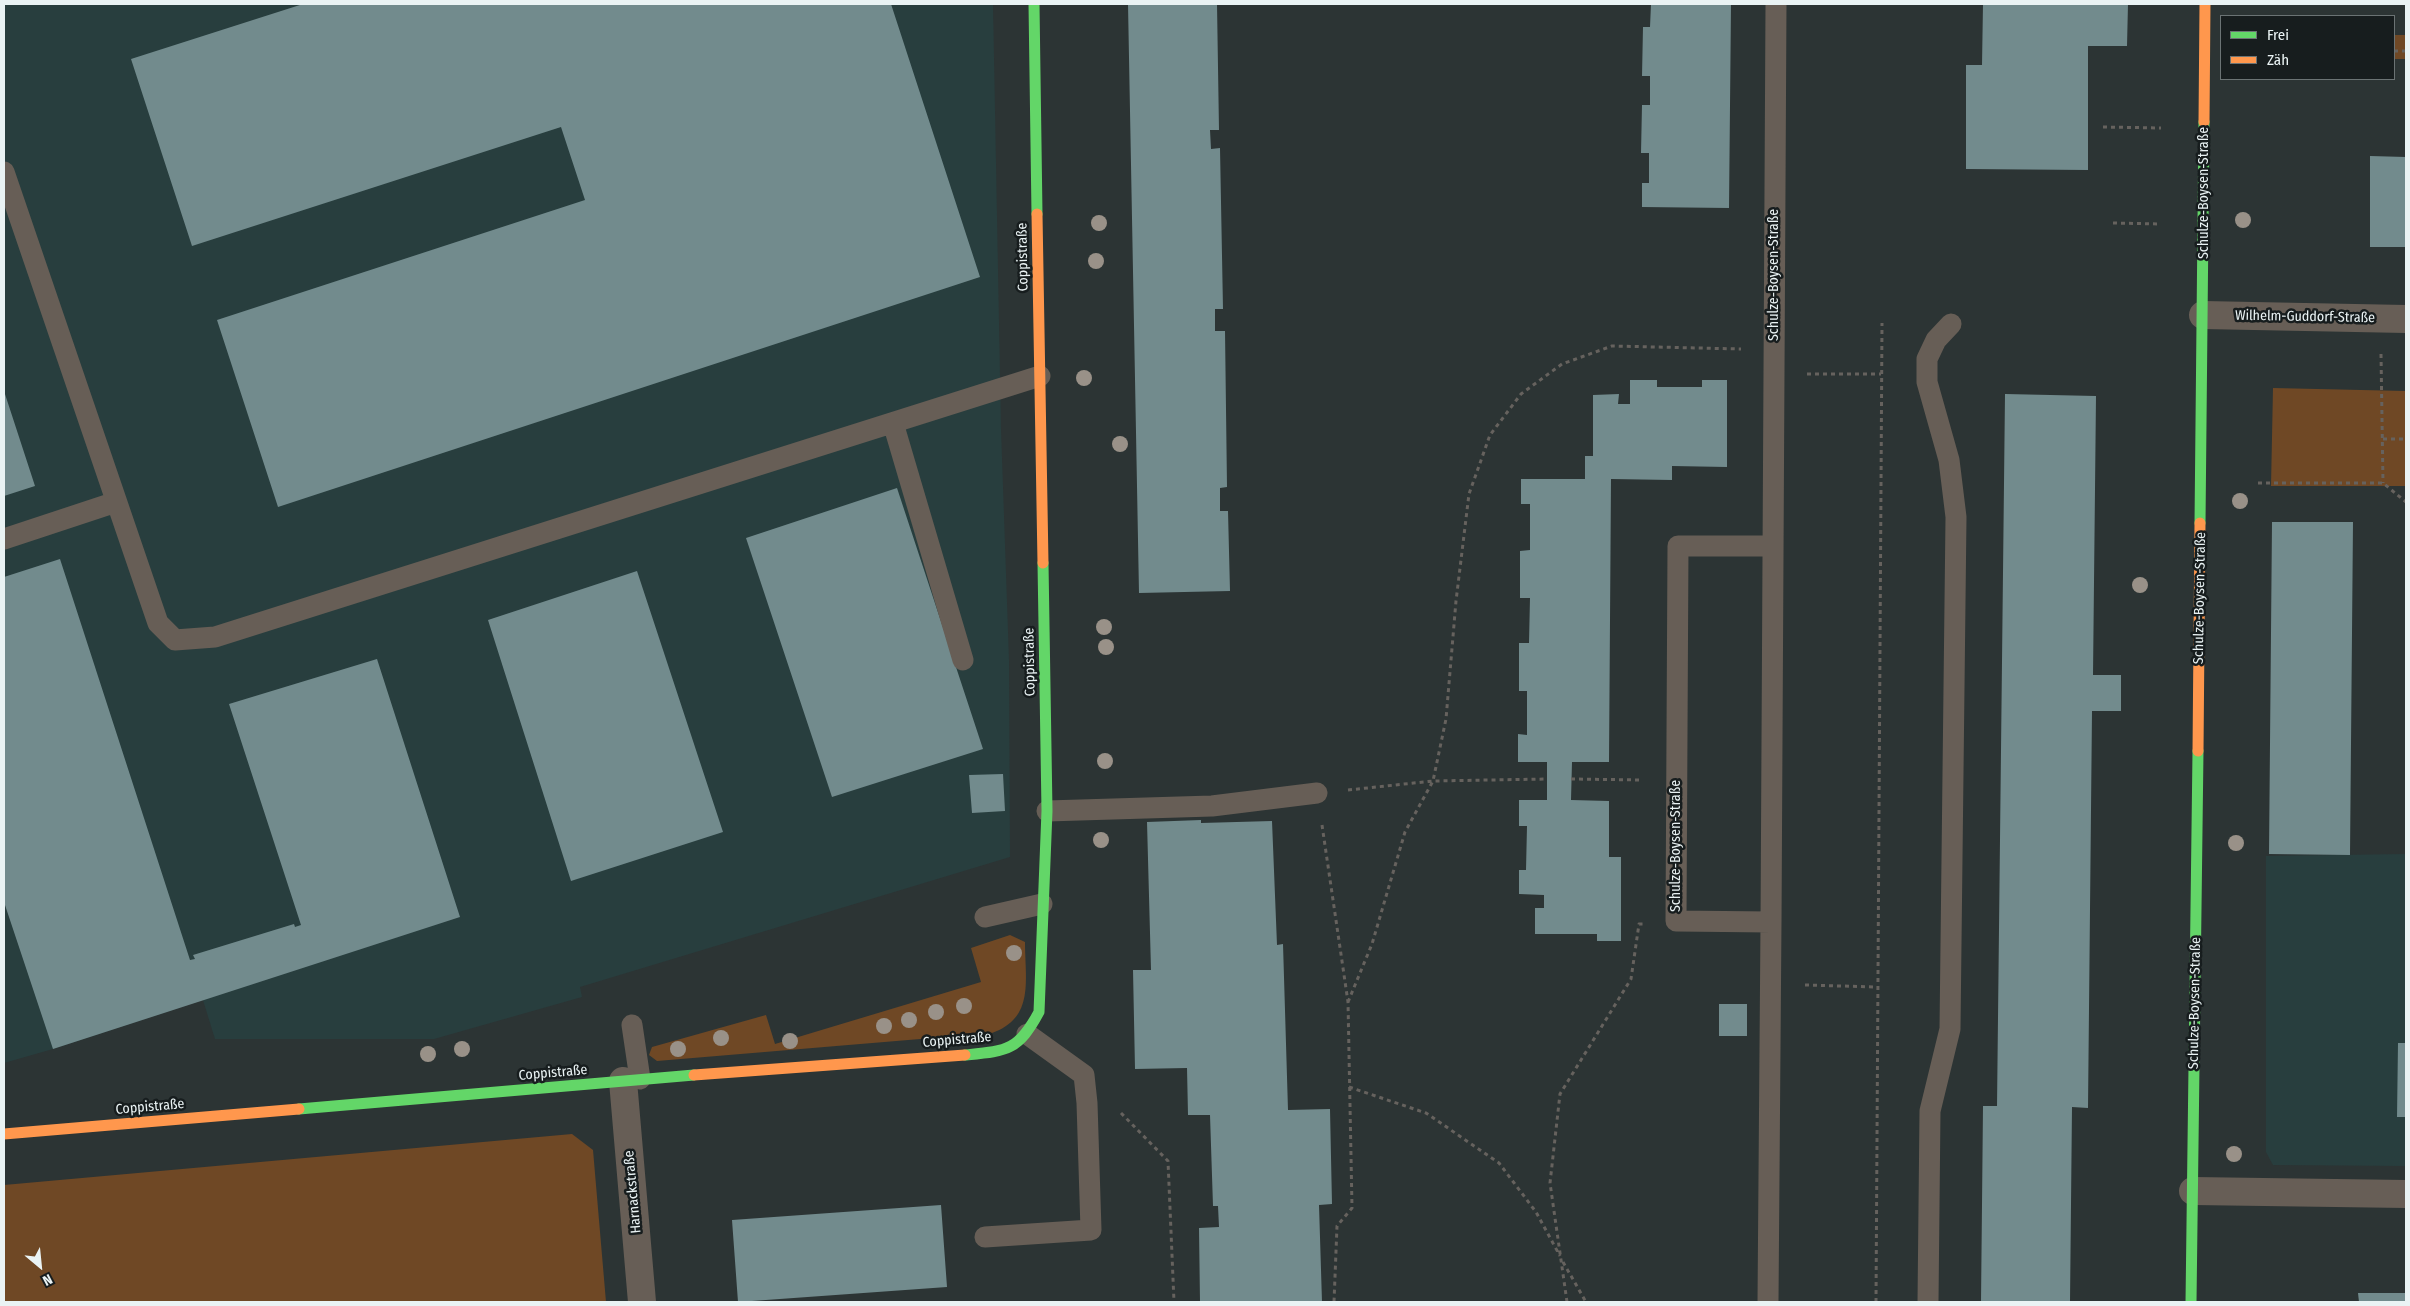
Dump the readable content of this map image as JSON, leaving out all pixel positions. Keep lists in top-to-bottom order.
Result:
{
  "streets": {
    "street": [
      "Schulze-Boysen-Straße",
      "Coppistraße",
      "Wilhelm-Guddorf-Straße",
      "Harnackstraße"
    ]
  },
  "crossings": [
    ["Schulze-Boysen-Straße", "Wilhelm-Guddorf-Straße"],
    ["Coppistraße", "Harnackstraße"]
  ],
  "legend": ["Frei", "Zäh"],
  "north": "bottom right"
}
